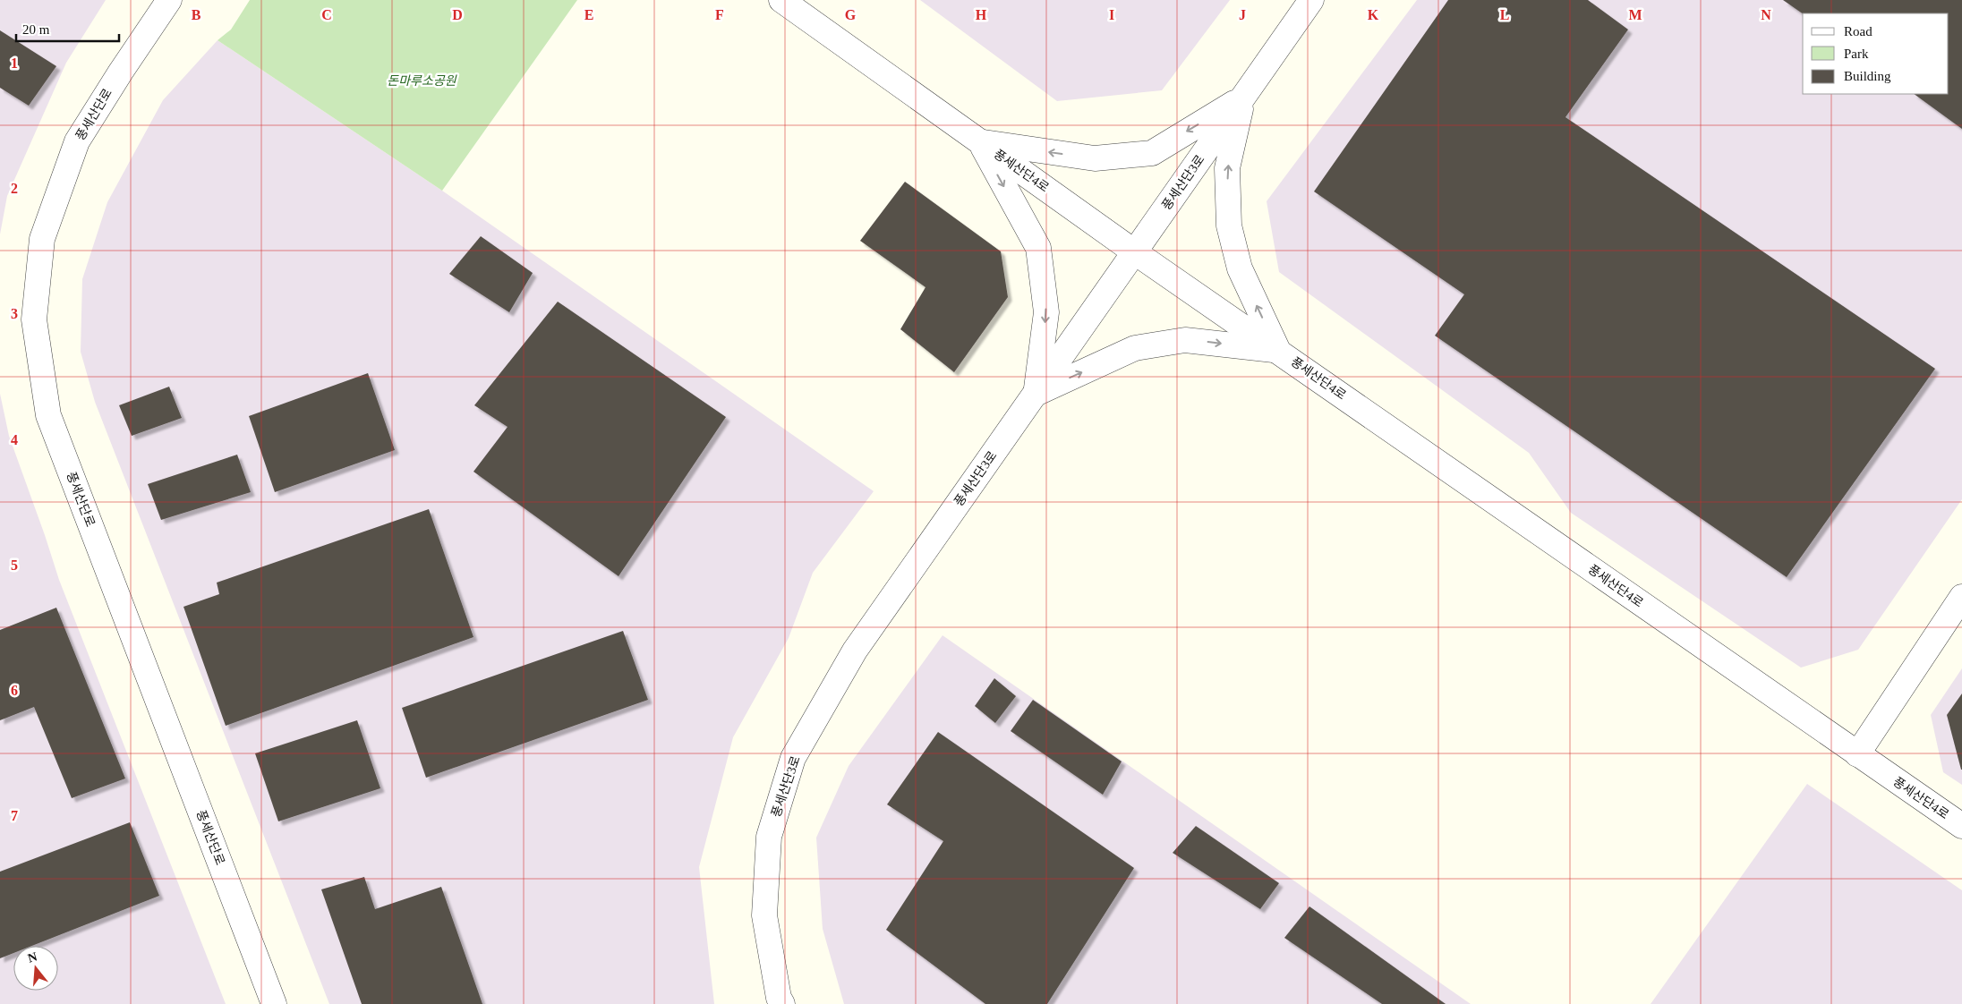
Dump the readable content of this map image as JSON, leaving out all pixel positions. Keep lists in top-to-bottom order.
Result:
{
  "streets": {
    "street": ["풍세산단로", "풍세산단4로", "풍세산단3로"]
  },
  "crossings": [
    ["풍세산단4로", "풍세산단3로"]
  ],
  "parks": ["돈마루소공원"],
  "legend": ["Road", "Park", "Building"],
  "scale_bar": "20 m",
  "north": "top",
  "grid": {
    "columns": [
      "B",
      "C",
      "D",
      "E",
      "F",
      "G",
      "H",
      "I",
      "J",
      "K",
      "L",
      "M",
      "N"
    ],
    "rows": [
      "1",
      "2",
      "3",
      "4",
      "5",
      "6",
      "7"
    ]
  }
}
